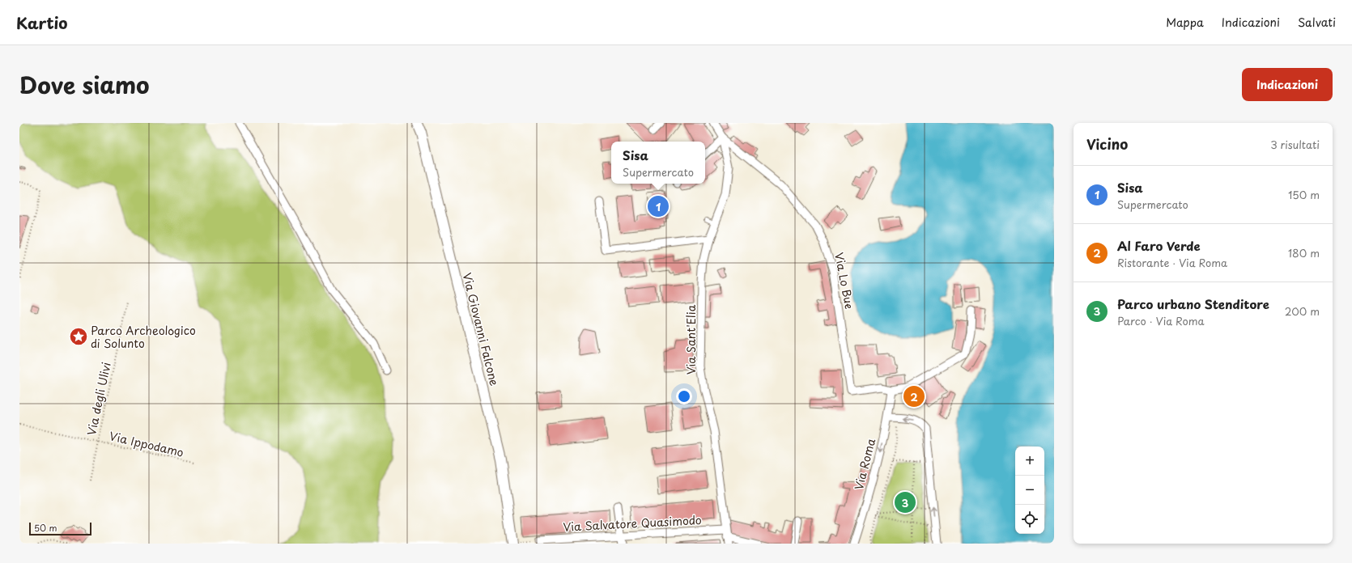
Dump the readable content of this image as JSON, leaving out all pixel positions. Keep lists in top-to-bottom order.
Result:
{
  "streets": {
    "street": [
      "Via Lo Bue",
      "Via Giovanni Falcone",
      "Via Sant'Elia",
      "Via Roma",
      "Via Salvatore Quasimodo"
    ],
    "path": ["Via degli Ulivi", "Via Ippodamo"]
  },
  "crossings": [
    ["Via Lo Bue", "Via Sant'Elia"],
    ["Via Lo Bue", "Via Roma"],
    ["Via Sant'Elia", "Via Salvatore Quasimodo"],
    ["Via degli Ulivi", "Via Ippodamo"]
  ],
  "one_way": ["Via Roma"],
  "places": {
    "place": ["Parco Archeologico di Solunto"]
  },
  "scale_bar": "50 m",
  "page": {
    "header": "Kartio",
    "nav": ["Mappa", "Indicazioni", "Salvati"],
    "title": "Dove siamo",
    "buttons": "Indicazioni",
    "heading": ["Vicino", "3 risultati"],
    "popup": ["Sisa", "Supermercato"],
    "list": [
      {
        "mark": "1",
        "name": "Sisa",
        "note": "Supermercato",
        "value": "150 m"
      },
      {
        "mark": "2",
        "name": "Al Faro Verde",
        "note": "Ristorante · Via Roma",
        "value": "180 m"
      },
      {
        "mark": "3",
        "name": "Parco urbano Stenditore",
        "note": "Parco · Via Roma",
        "value": "200 m"
      }
    ],
    "pins": ["1", "2", "3"],
    "map_buttons": ["+", "−"],
    "scale": "50 m"
  }
}
